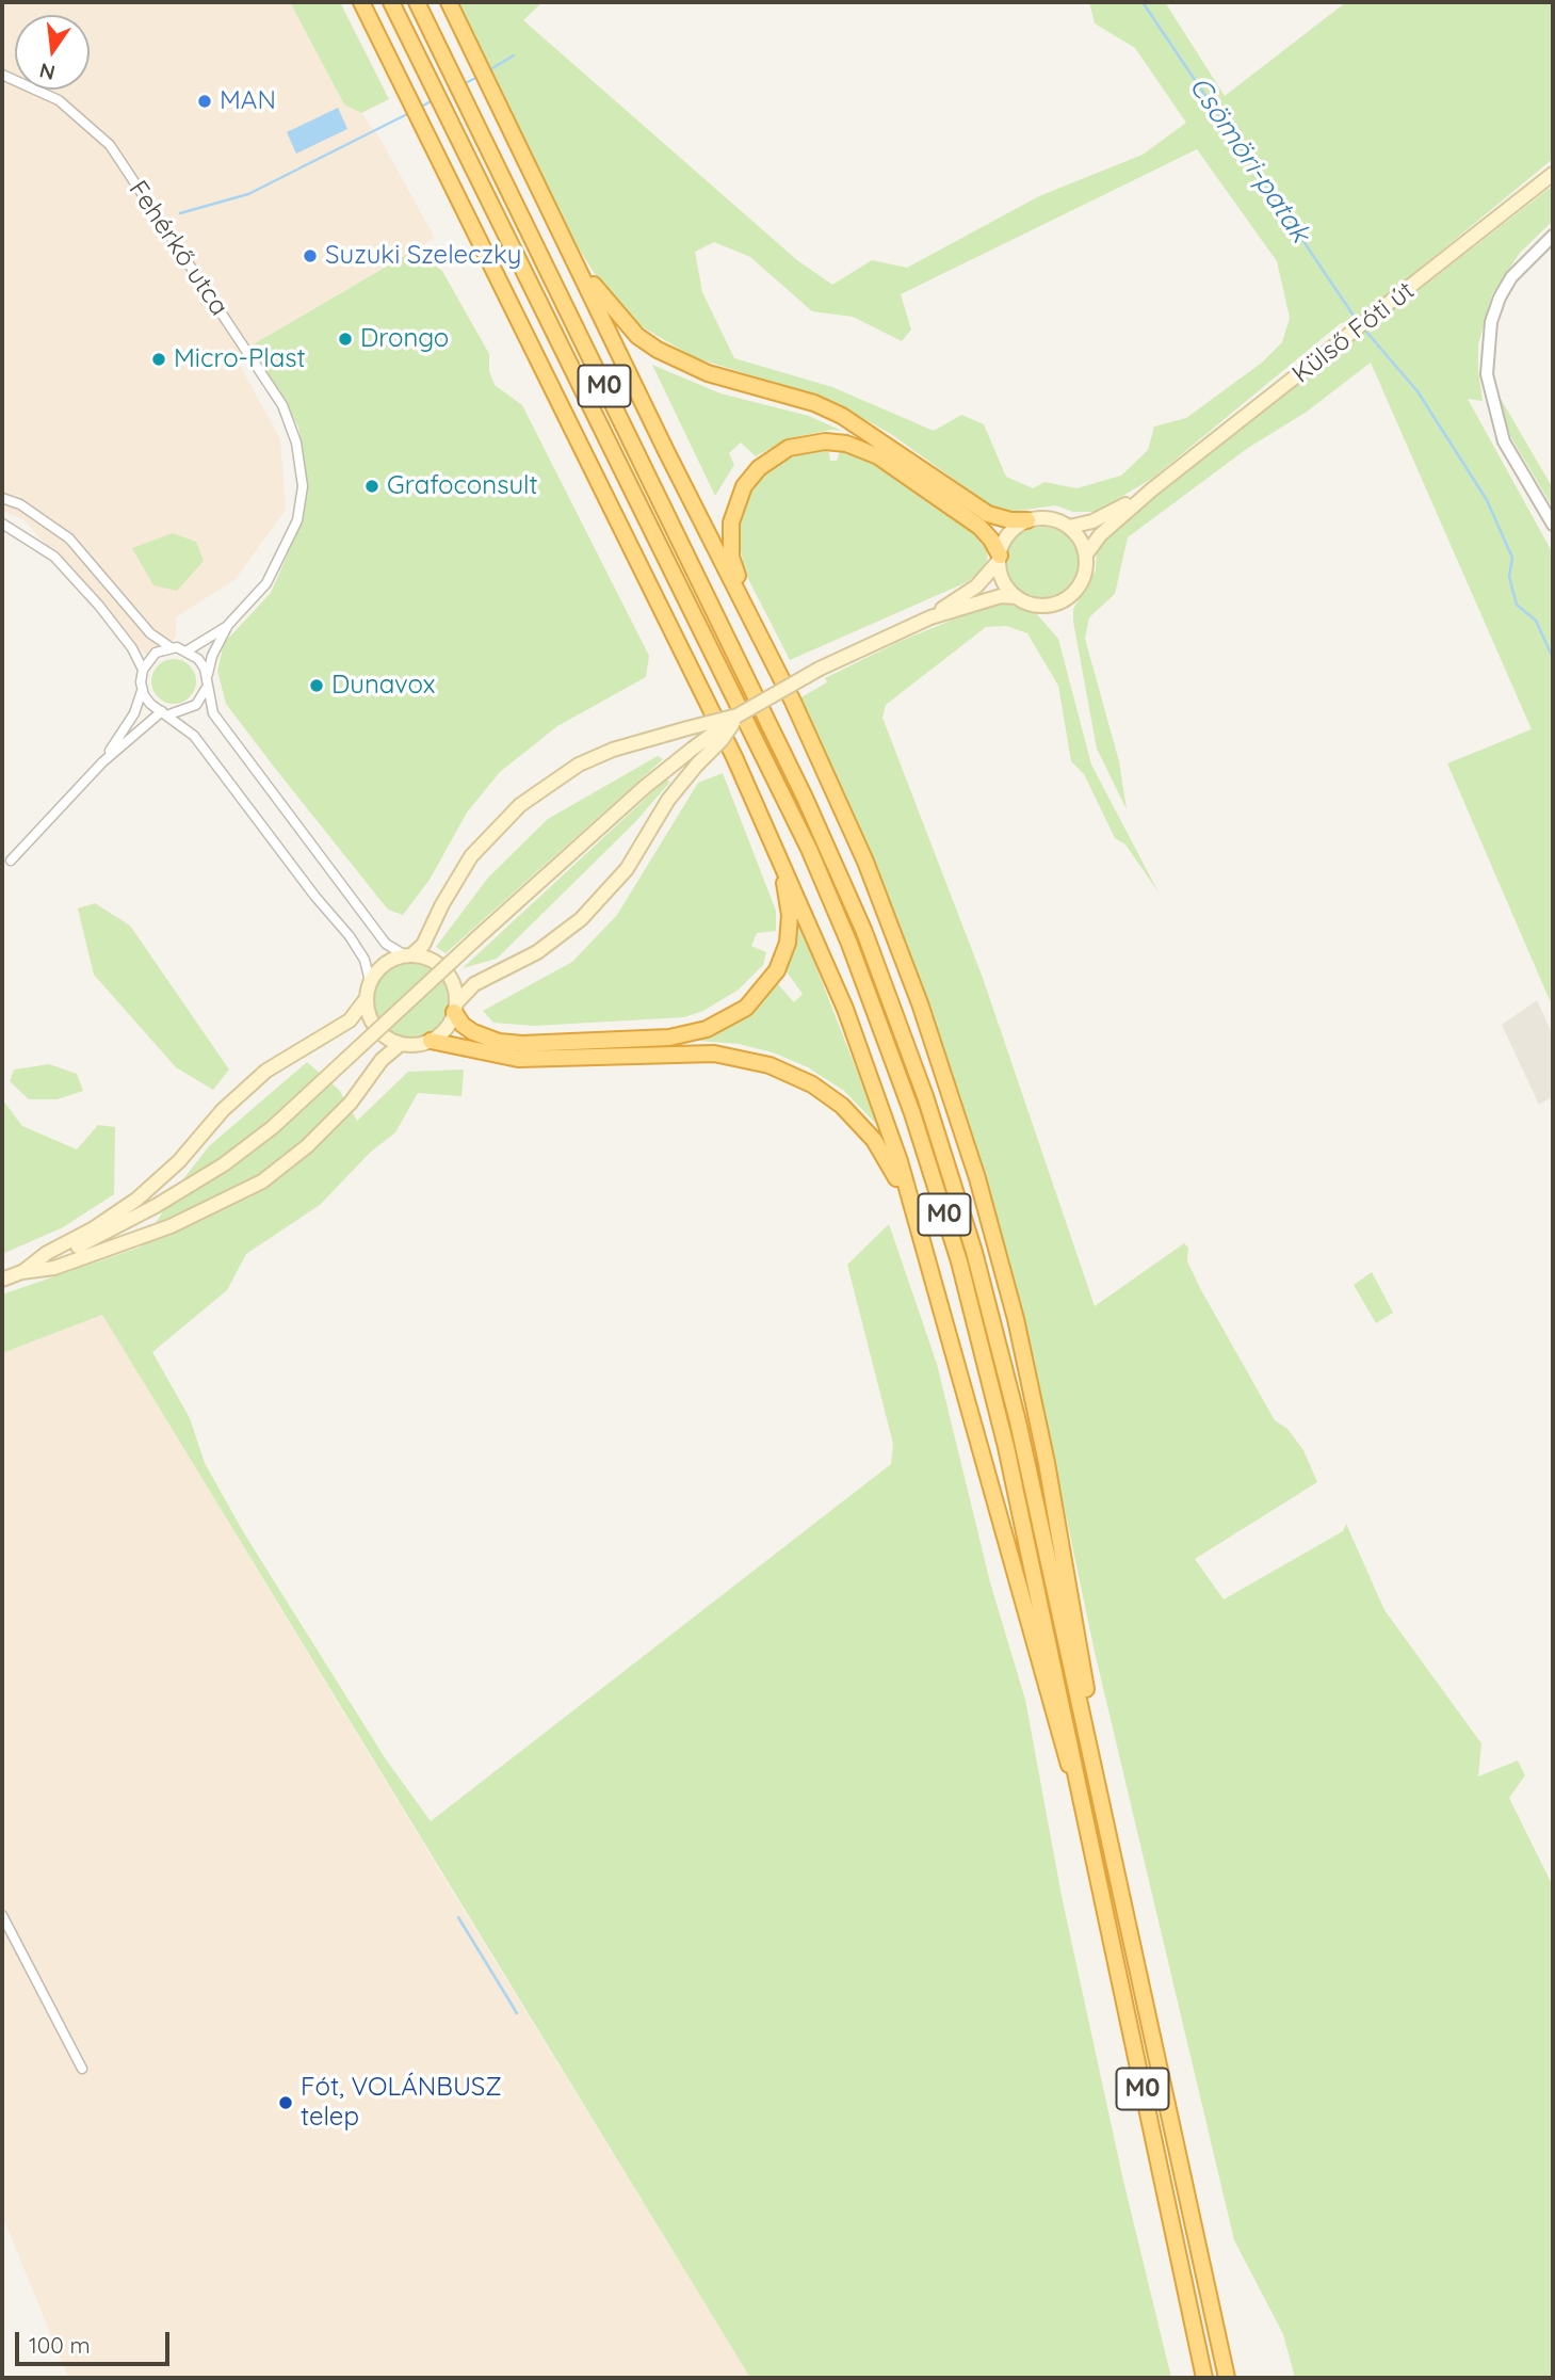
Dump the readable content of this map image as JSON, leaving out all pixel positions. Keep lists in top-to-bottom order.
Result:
{
  "streets": {
    "highway": ["M0"],
    "main road": ["Külső Fóti út"],
    "street": ["Fehérkő utca"]
  },
  "water": ["Csömöri-patak"],
  "places": [
    "MAN",
    "Suzuki Szeleczky",
    "Drongo",
    "Micro-Plast",
    "Grafoconsult",
    "Dunavox",
    "Fót, VOLÁNBUSZ telep"
  ],
  "scale_bar": "100 m",
  "north": "bottom"
}
